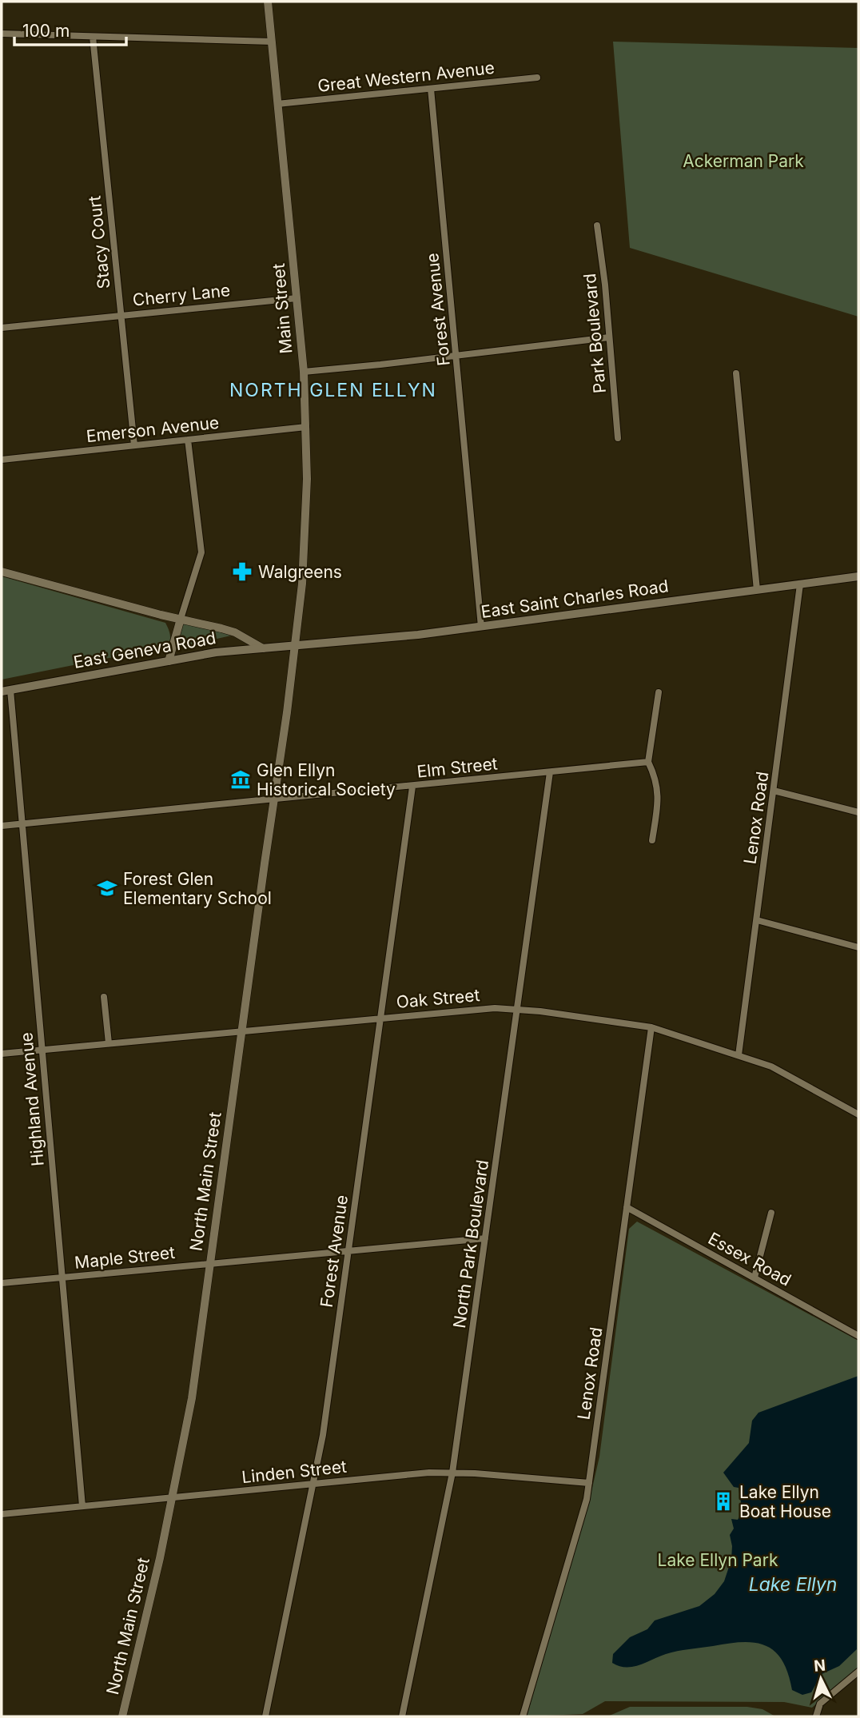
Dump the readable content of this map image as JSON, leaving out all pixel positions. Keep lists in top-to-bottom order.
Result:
{
  "streets": {
    "main road": ["East Saint Charles Road", "East Geneva Road"],
    "street": [
      "Great Western Avenue",
      "Stacy Court",
      "Cherry Lane",
      "Main Street",
      "Forest Avenue",
      "Park Boulevard",
      "Emerson Avenue",
      "Elm Street",
      "Lenox Road",
      "Oak Street",
      "Highland Avenue",
      "North Main Street",
      "North Park Boulevard",
      "Maple Street",
      "Essex Road",
      "Linden Street"
    ]
  },
  "crossings": [
    ["Great Western Avenue", "Main Street"],
    ["Great Western Avenue", "Forest Avenue"],
    ["Stacy Court", "Cherry Lane"],
    ["Stacy Court", "Emerson Avenue"],
    ["Cherry Lane", "Main Street"],
    ["Main Street", "Emerson Avenue"],
    ["Main Street", "East Saint Charles Road"],
    ["Main Street", "East Geneva Road"],
    ["Main Street", "North Main Street"],
    ["Forest Avenue", "East Saint Charles Road"],
    ["Forest Avenue", "Elm Street"],
    ["Forest Avenue", "Oak Street"],
    ["Forest Avenue", "Maple Street"],
    ["Forest Avenue", "Linden Street"],
    ["East Saint Charles Road", "East Geneva Road"],
    ["East Saint Charles Road", "Lenox Road"],
    ["East Saint Charles Road", "North Main Street"],
    ["East Geneva Road", "Highland Avenue"],
    ["East Geneva Road", "North Main Street"],
    ["Elm Street", "Highland Avenue"],
    ["Elm Street", "North Main Street"],
    ["Elm Street", "North Park Boulevard"],
    ["Lenox Road", "Oak Street"],
    ["Lenox Road", "Essex Road"],
    ["Lenox Road", "Linden Street"],
    ["Oak Street", "Highland Avenue"],
    ["Oak Street", "North Main Street"],
    ["Oak Street", "North Park Boulevard"],
    ["Highland Avenue", "Maple Street"],
    ["Highland Avenue", "Linden Street"],
    ["North Main Street", "Maple Street"],
    ["North Main Street", "Linden Street"],
    ["North Park Boulevard", "Maple Street"],
    ["North Park Boulevard", "Linden Street"]
  ],
  "districts": ["NORTH GLEN ELLYN"],
  "water": ["Lake Ellyn"],
  "parks": ["Ackerman Park", "Lake Ellyn Park"],
  "places": {
    "pharmacy": ["Walgreens"],
    "museum": ["Glen Ellyn Historical Society"],
    "school or university": ["Forest Glen Elementary School"],
    "building": ["Lake Ellyn Boat House"]
  },
  "scale_bar": "100 m",
  "north": "top"
}
